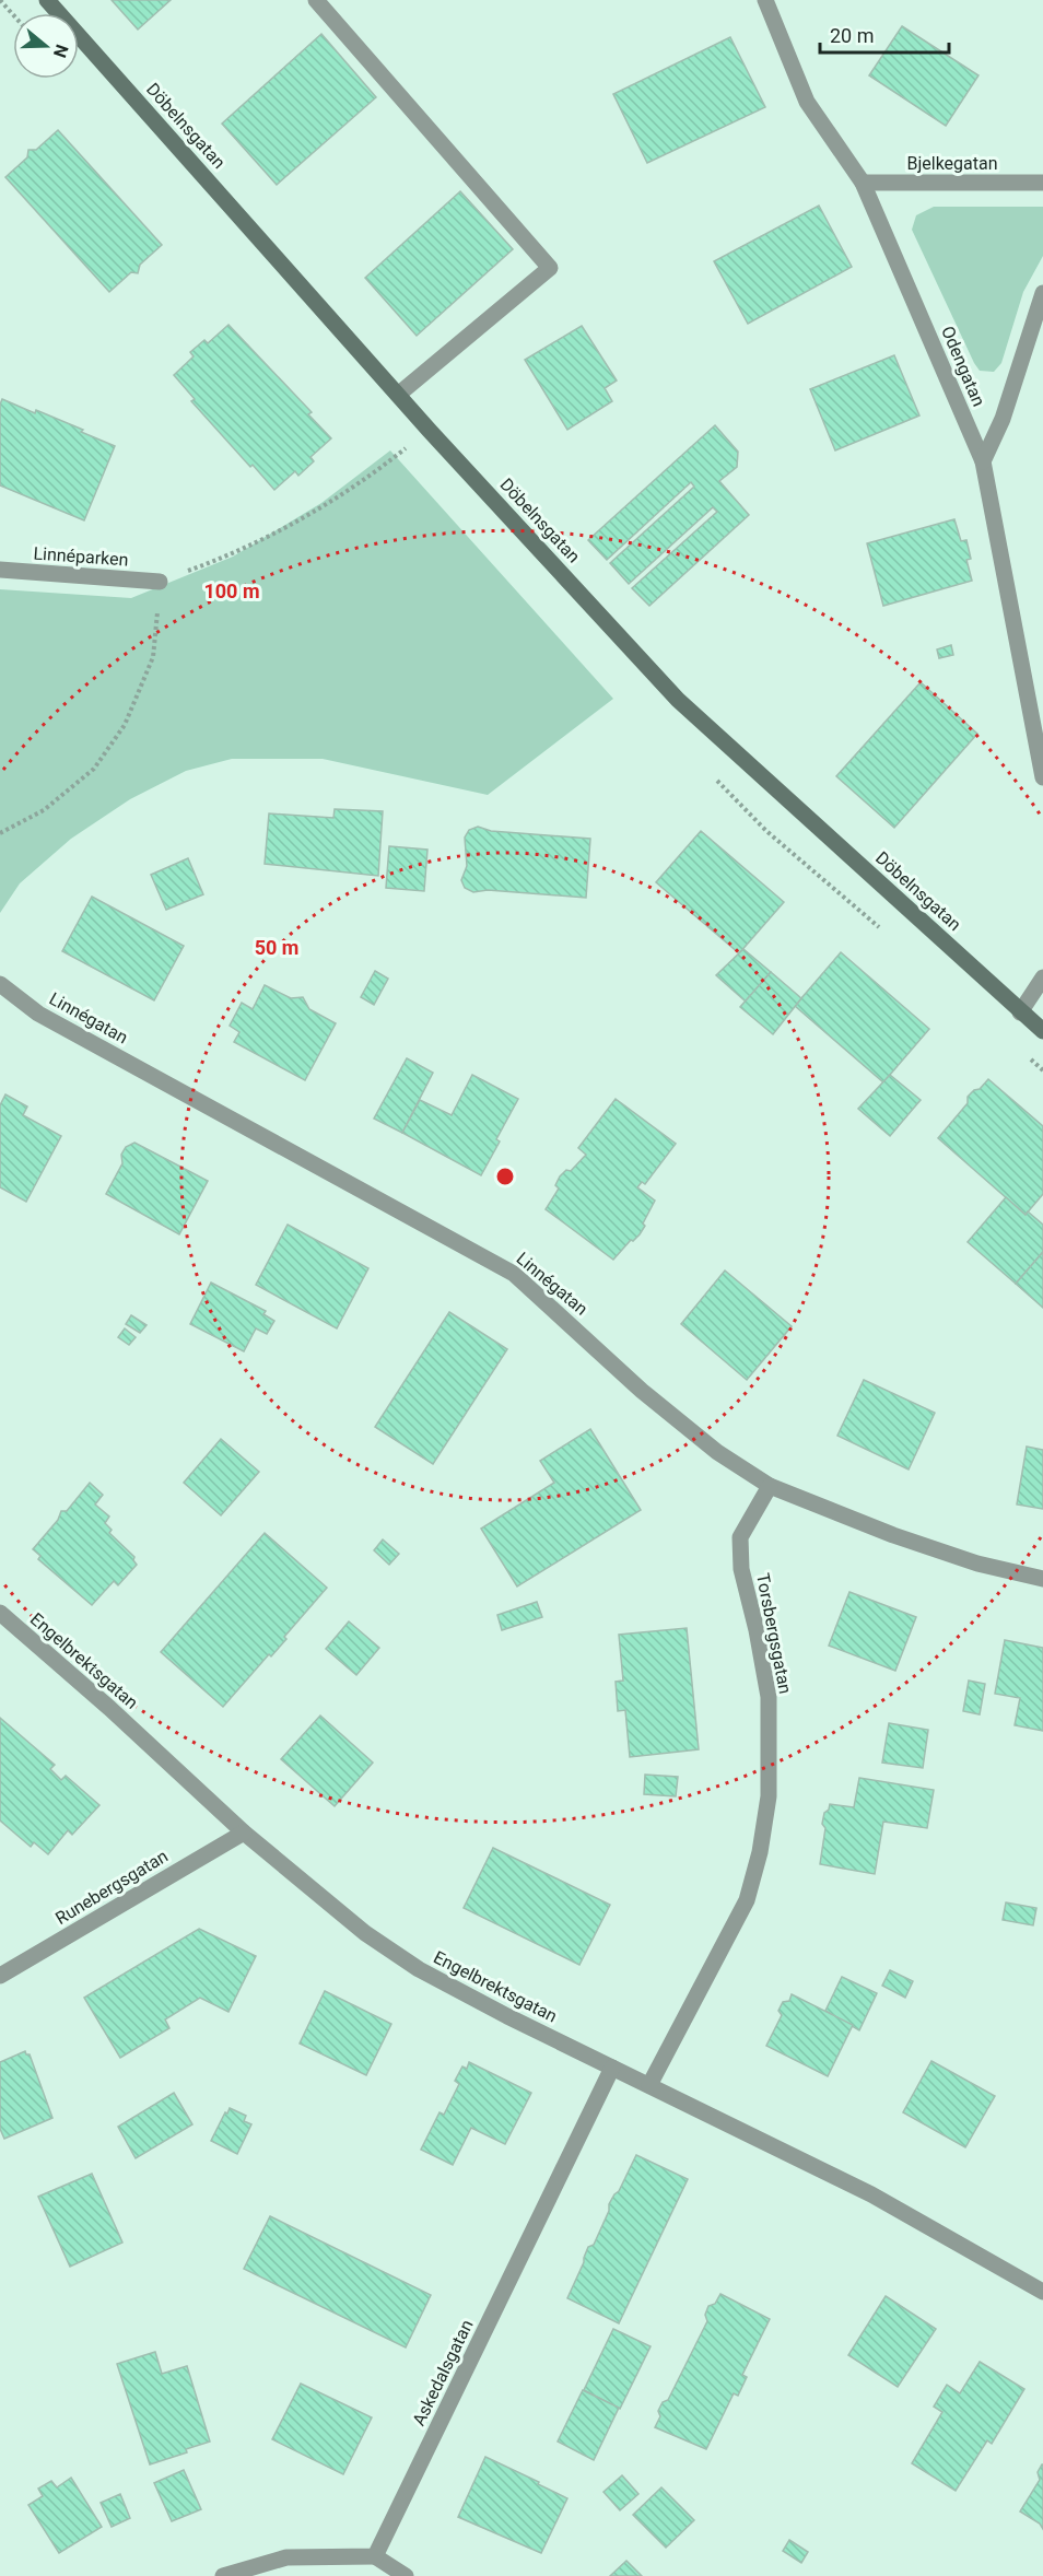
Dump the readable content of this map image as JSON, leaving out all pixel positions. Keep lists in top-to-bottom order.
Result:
{
  "streets": {
    "street": [
      "Döbelnsgatan",
      "Bjelkegatan",
      "Odengatan",
      "Linnéparken",
      "Linnégatan",
      "Torsbergsgatan",
      "Engelbrektsgatan",
      "Runebergsgatan",
      "Askedalsgatan"
    ]
  },
  "crossings": [
    ["Bjelkegatan", "Odengatan"],
    ["Linnégatan", "Torsbergsgatan"],
    ["Torsbergsgatan", "Engelbrektsgatan"],
    ["Engelbrektsgatan", "Runebergsgatan"],
    ["Engelbrektsgatan", "Askedalsgatan"]
  ],
  "scale_bar": "20 m",
  "north": "right",
  "rings": ["100 m", "50 m"]
}
